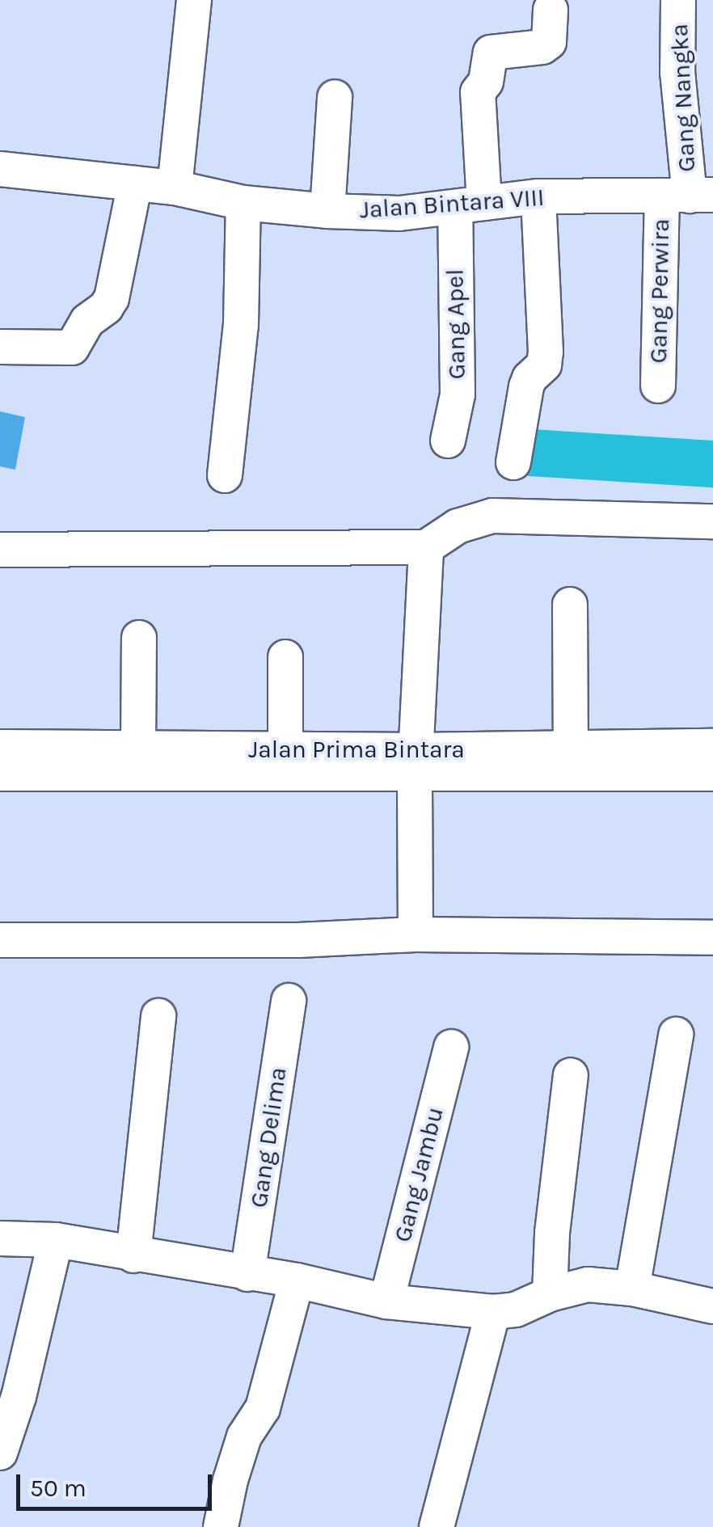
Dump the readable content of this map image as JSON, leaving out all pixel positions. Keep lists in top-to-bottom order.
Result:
{
  "streets": {
    "street": [
      "Gang Nangka",
      "Jalan Bintara VIII",
      "Gang Perwira",
      "Gang Apel",
      "Jalan Prima Bintara",
      "Gang Delima",
      "Gang Jambu"
    ]
  },
  "crossings": [
    ["Gang Nangka", "Jalan Bintara VIII"],
    ["Gang Nangka", "Gang Perwira"],
    ["Jalan Bintara VIII", "Gang Perwira"],
    ["Jalan Bintara VIII", "Gang Apel"]
  ],
  "scale_bar": "50 m"
}
